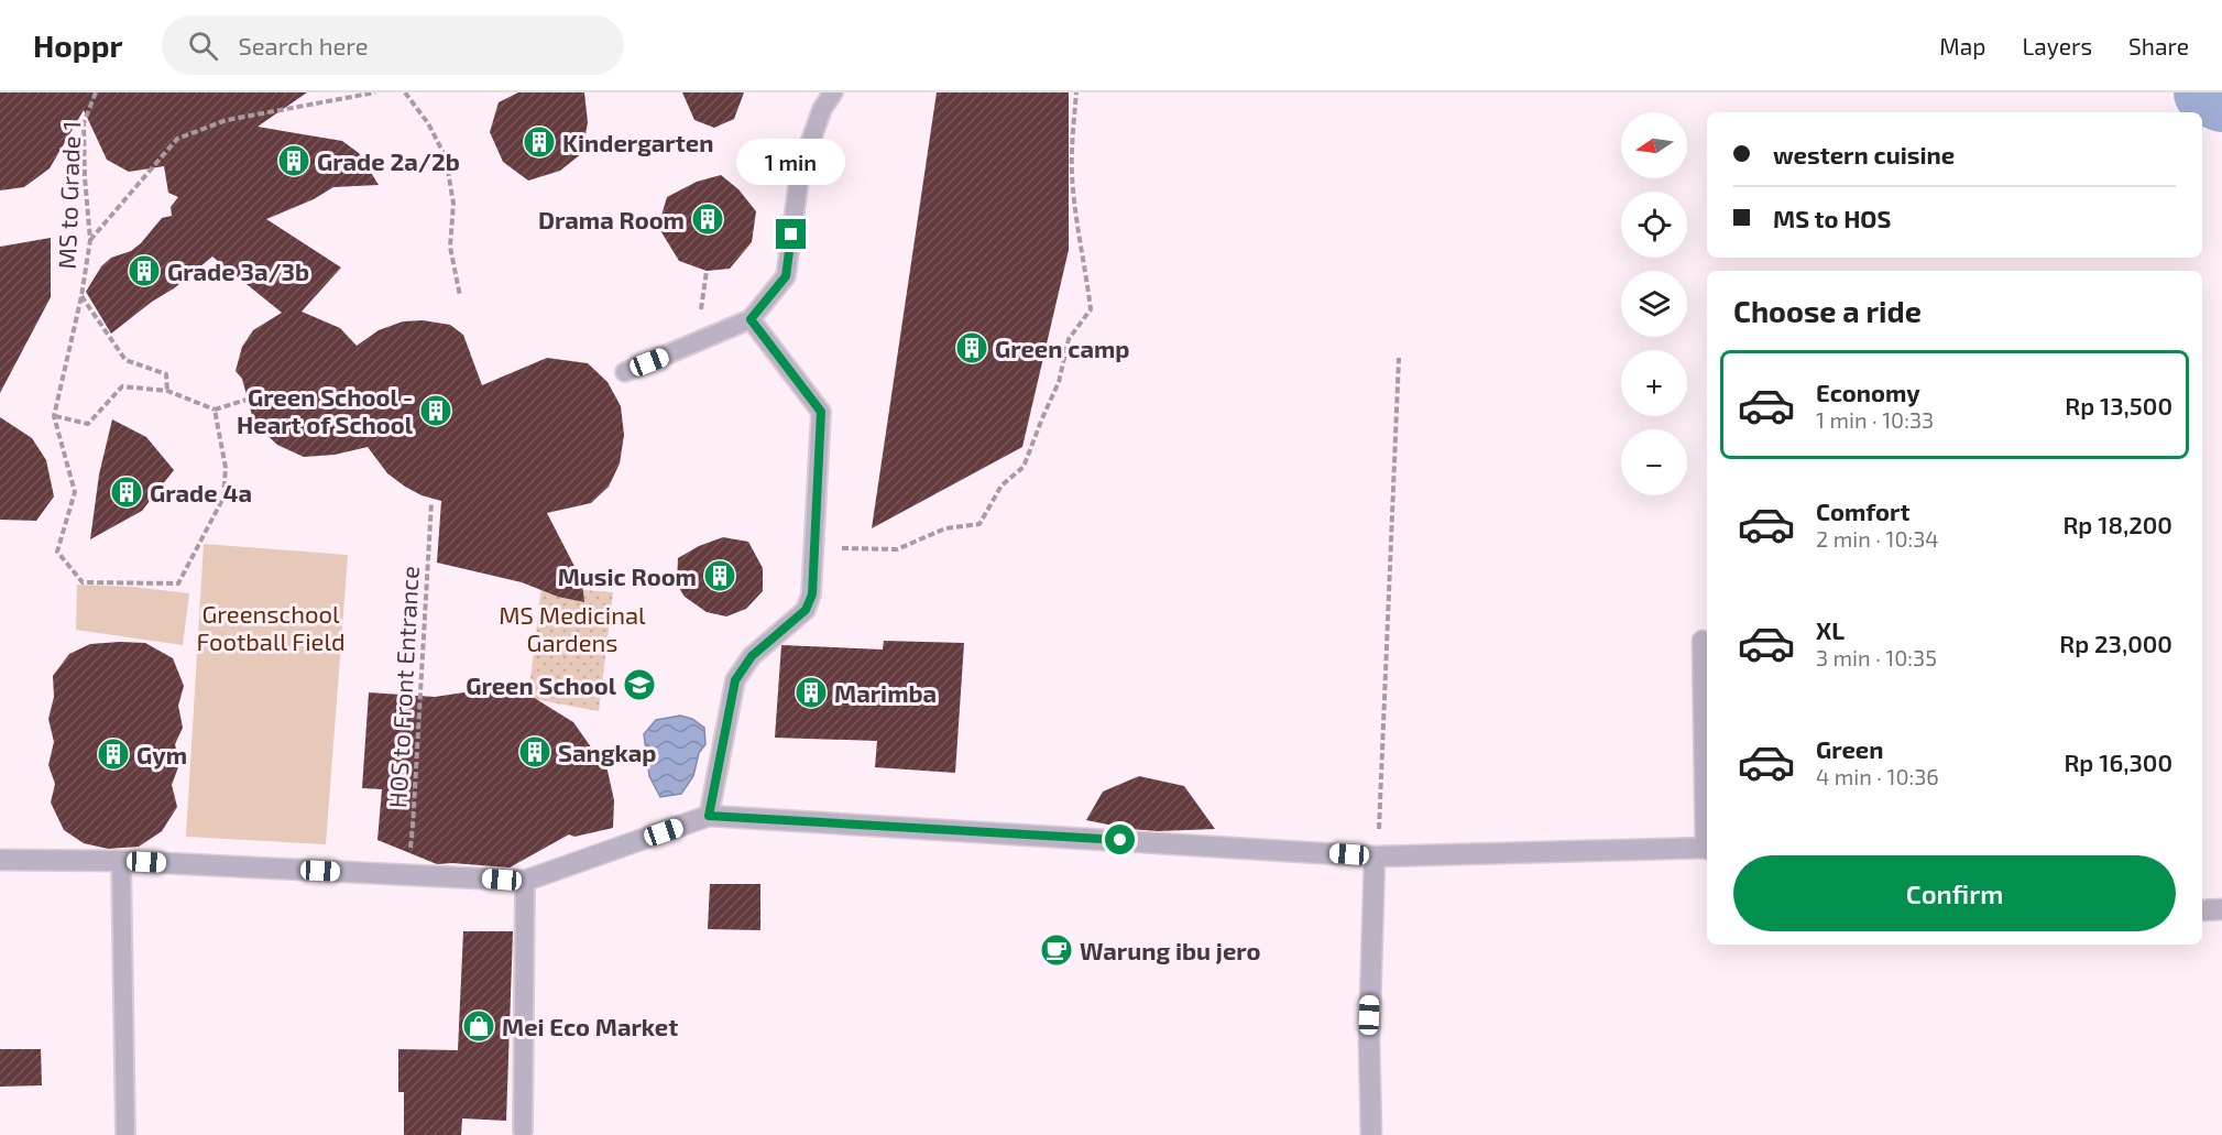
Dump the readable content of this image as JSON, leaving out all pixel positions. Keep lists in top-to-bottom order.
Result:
{
  "streets": {
    "path": ["MS to Grade 1", "HOS to Front Entrance"]
  },
  "parks": ["Greenschool Football Field", "MS Medicinal Gardens"],
  "places": {
    "building": [
      "Kindergarten",
      "Grade 2a/2b",
      "Drama Room",
      "Grade 3a/3b",
      "Green camp",
      "Green School - Heart of School",
      "Grade 4a",
      "Music Room",
      "Marimba",
      "Sangkap",
      "Gym"
    ],
    "school or university": ["Green School"],
    "cafe": ["Warung ibu jero"],
    "shop": ["Mei Eco Market"]
  },
  "north": "left",
  "page": {
    "header": "Hoppr",
    "search": "Search here",
    "nav": ["Map", "Layers", "Share"],
    "map_buttons": ["+", "−"],
    "banner": ["western cuisine", "MS to HOS"],
    "bubble": "1 min",
    "heading": "Choose a ride",
    "list": [
      {
        "name": "Economy",
        "note": "1 min · 10:33",
        "value": "Rp 13,500"
      },
      {
        "name": "Comfort",
        "note": "2 min · 10:34",
        "value": "Rp 18,200"
      },
      {
        "name": "XL",
        "note": "3 min · 10:35",
        "value": "Rp 23,000"
      },
      {
        "name": "Green",
        "note": "4 min · 10:36",
        "value": "Rp 16,300"
      }
    ],
    "buttons": "Confirm"
  }
}
